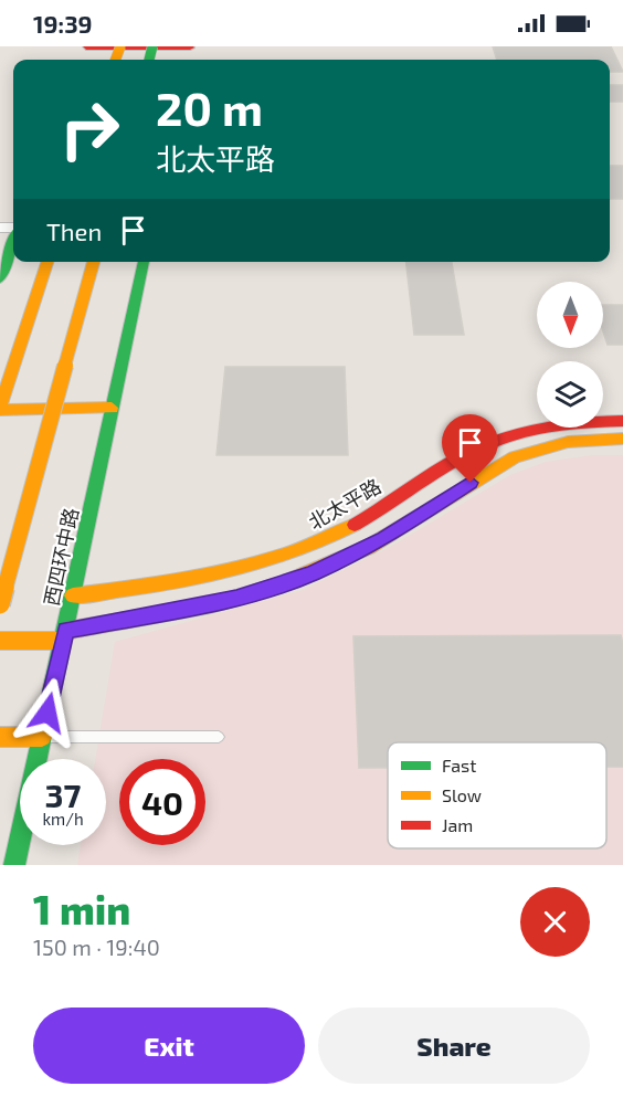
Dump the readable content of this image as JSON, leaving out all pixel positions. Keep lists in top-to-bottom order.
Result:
{
  "streets": {
    "main road": ["北太平路", "西四环中路"]
  },
  "crossings": [
    ["北太平路", "西四环中路"]
  ],
  "legend": ["Fast", "Slow", "Jam"],
  "north": "bottom",
  "page": {
    "status": "19:39",
    "turn": ["20 m", "北太平路"],
    "then": "Then",
    "speed": "37 km/h",
    "limit": "40",
    "heading": ["1 min", "150 m · 19:40"],
    "buttons": ["Exit", "Share"]
  }
}
